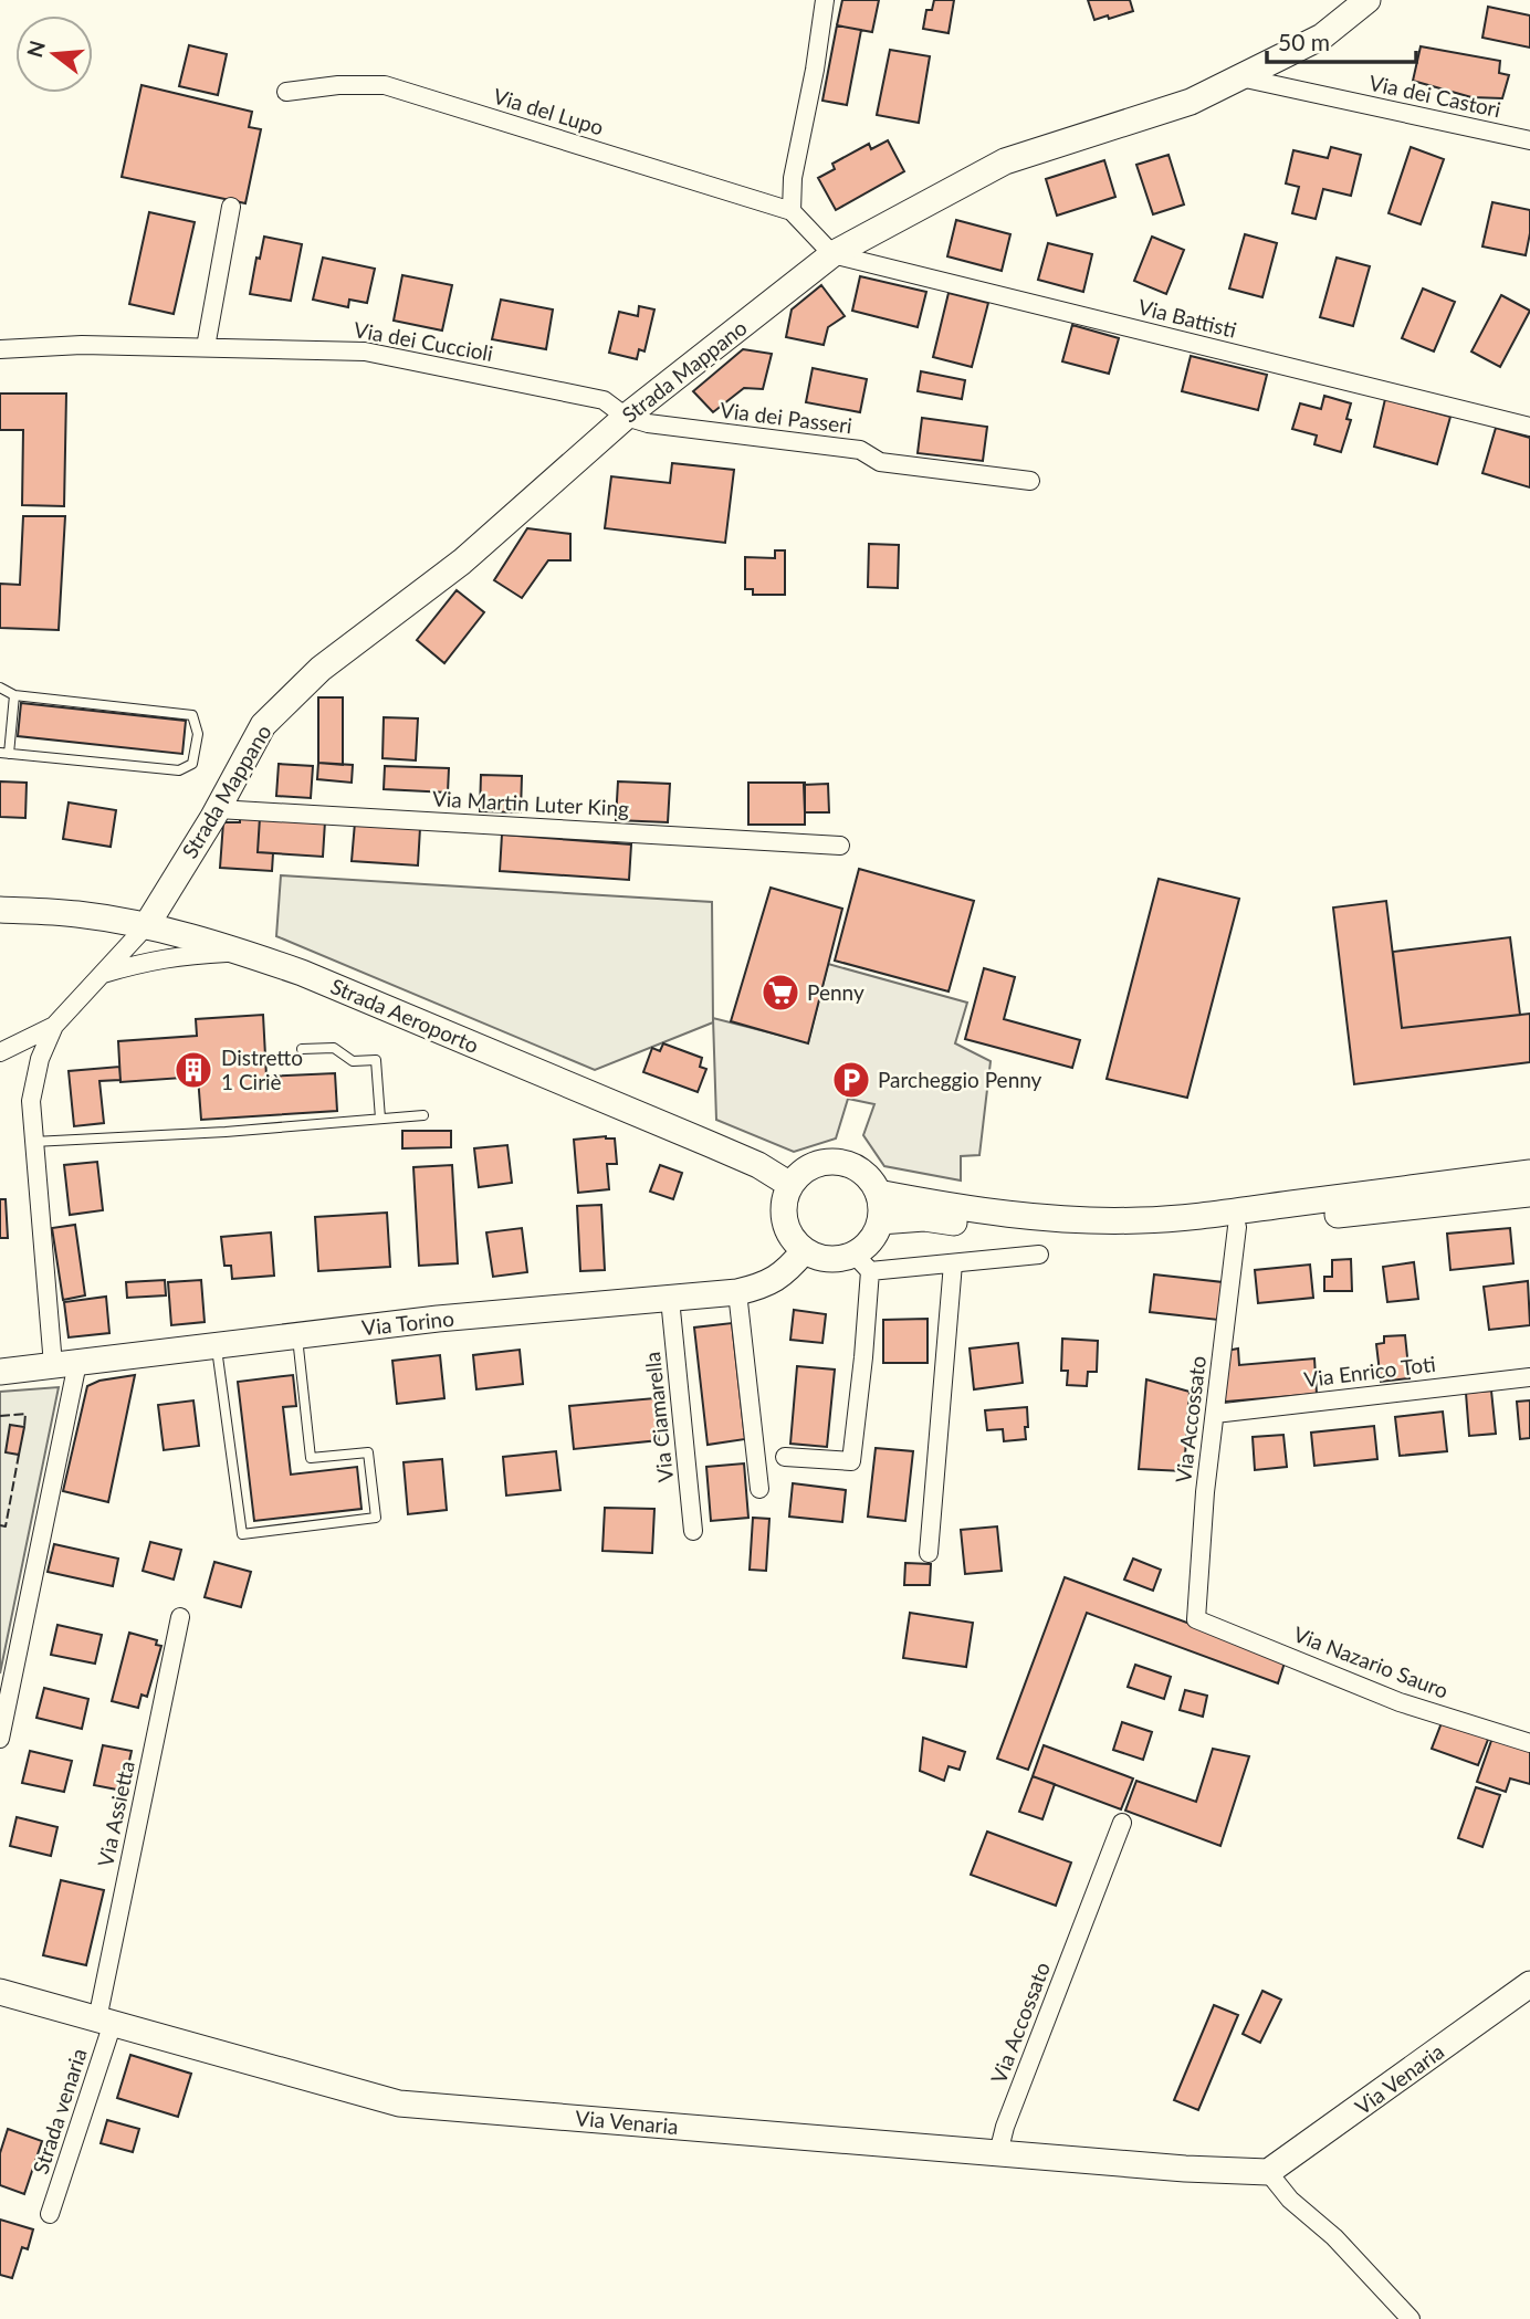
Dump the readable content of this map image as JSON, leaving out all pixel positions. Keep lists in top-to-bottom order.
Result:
{
  "streets": {
    "street": [
      "Via dei Castori",
      "Via del Lupo",
      "Via Battisti",
      "Via dei Cuccioli",
      "Strada Mappano",
      "Via dei Passeri",
      "Via Martin Luter King",
      "Strada Aeroporto",
      "Via Torino",
      "Via Enrico Toti",
      "Via Ciamarella",
      "Via Accossato",
      "Via Nazario Sauro",
      "Via Assietta",
      "Via Venaria",
      "Strada venaria"
    ]
  },
  "crossings": [
    ["Via dei Castori", "Strada Mappano"],
    ["Via del Lupo", "Via Battisti"],
    ["Via del Lupo", "Strada Mappano"],
    ["Via Battisti", "Strada Mappano"],
    ["Via dei Cuccioli", "Strada Mappano"],
    ["Via dei Cuccioli", "Via dei Passeri"],
    ["Strada Mappano", "Via dei Passeri"],
    ["Strada Mappano", "Via Martin Luter King"],
    ["Strada Mappano", "Strada Aeroporto"],
    ["Strada Aeroporto", "Via Torino"],
    ["Via Torino", "Via Ciamarella"],
    ["Via Enrico Toti", "Via Accossato"],
    ["Via Accossato", "Via Nazario Sauro"],
    ["Via Accossato", "Via Venaria"],
    ["Via Assietta", "Via Venaria"],
    ["Via Assietta", "Strada venaria"],
    ["Via Venaria", "Strada venaria"]
  ],
  "places": {
    "supermarket": ["Penny"],
    "building": ["Distretto 1 Ciriè"],
    "parking": ["Parcheggio Penny"]
  },
  "scale_bar": "50 m",
  "north": "left"
}
